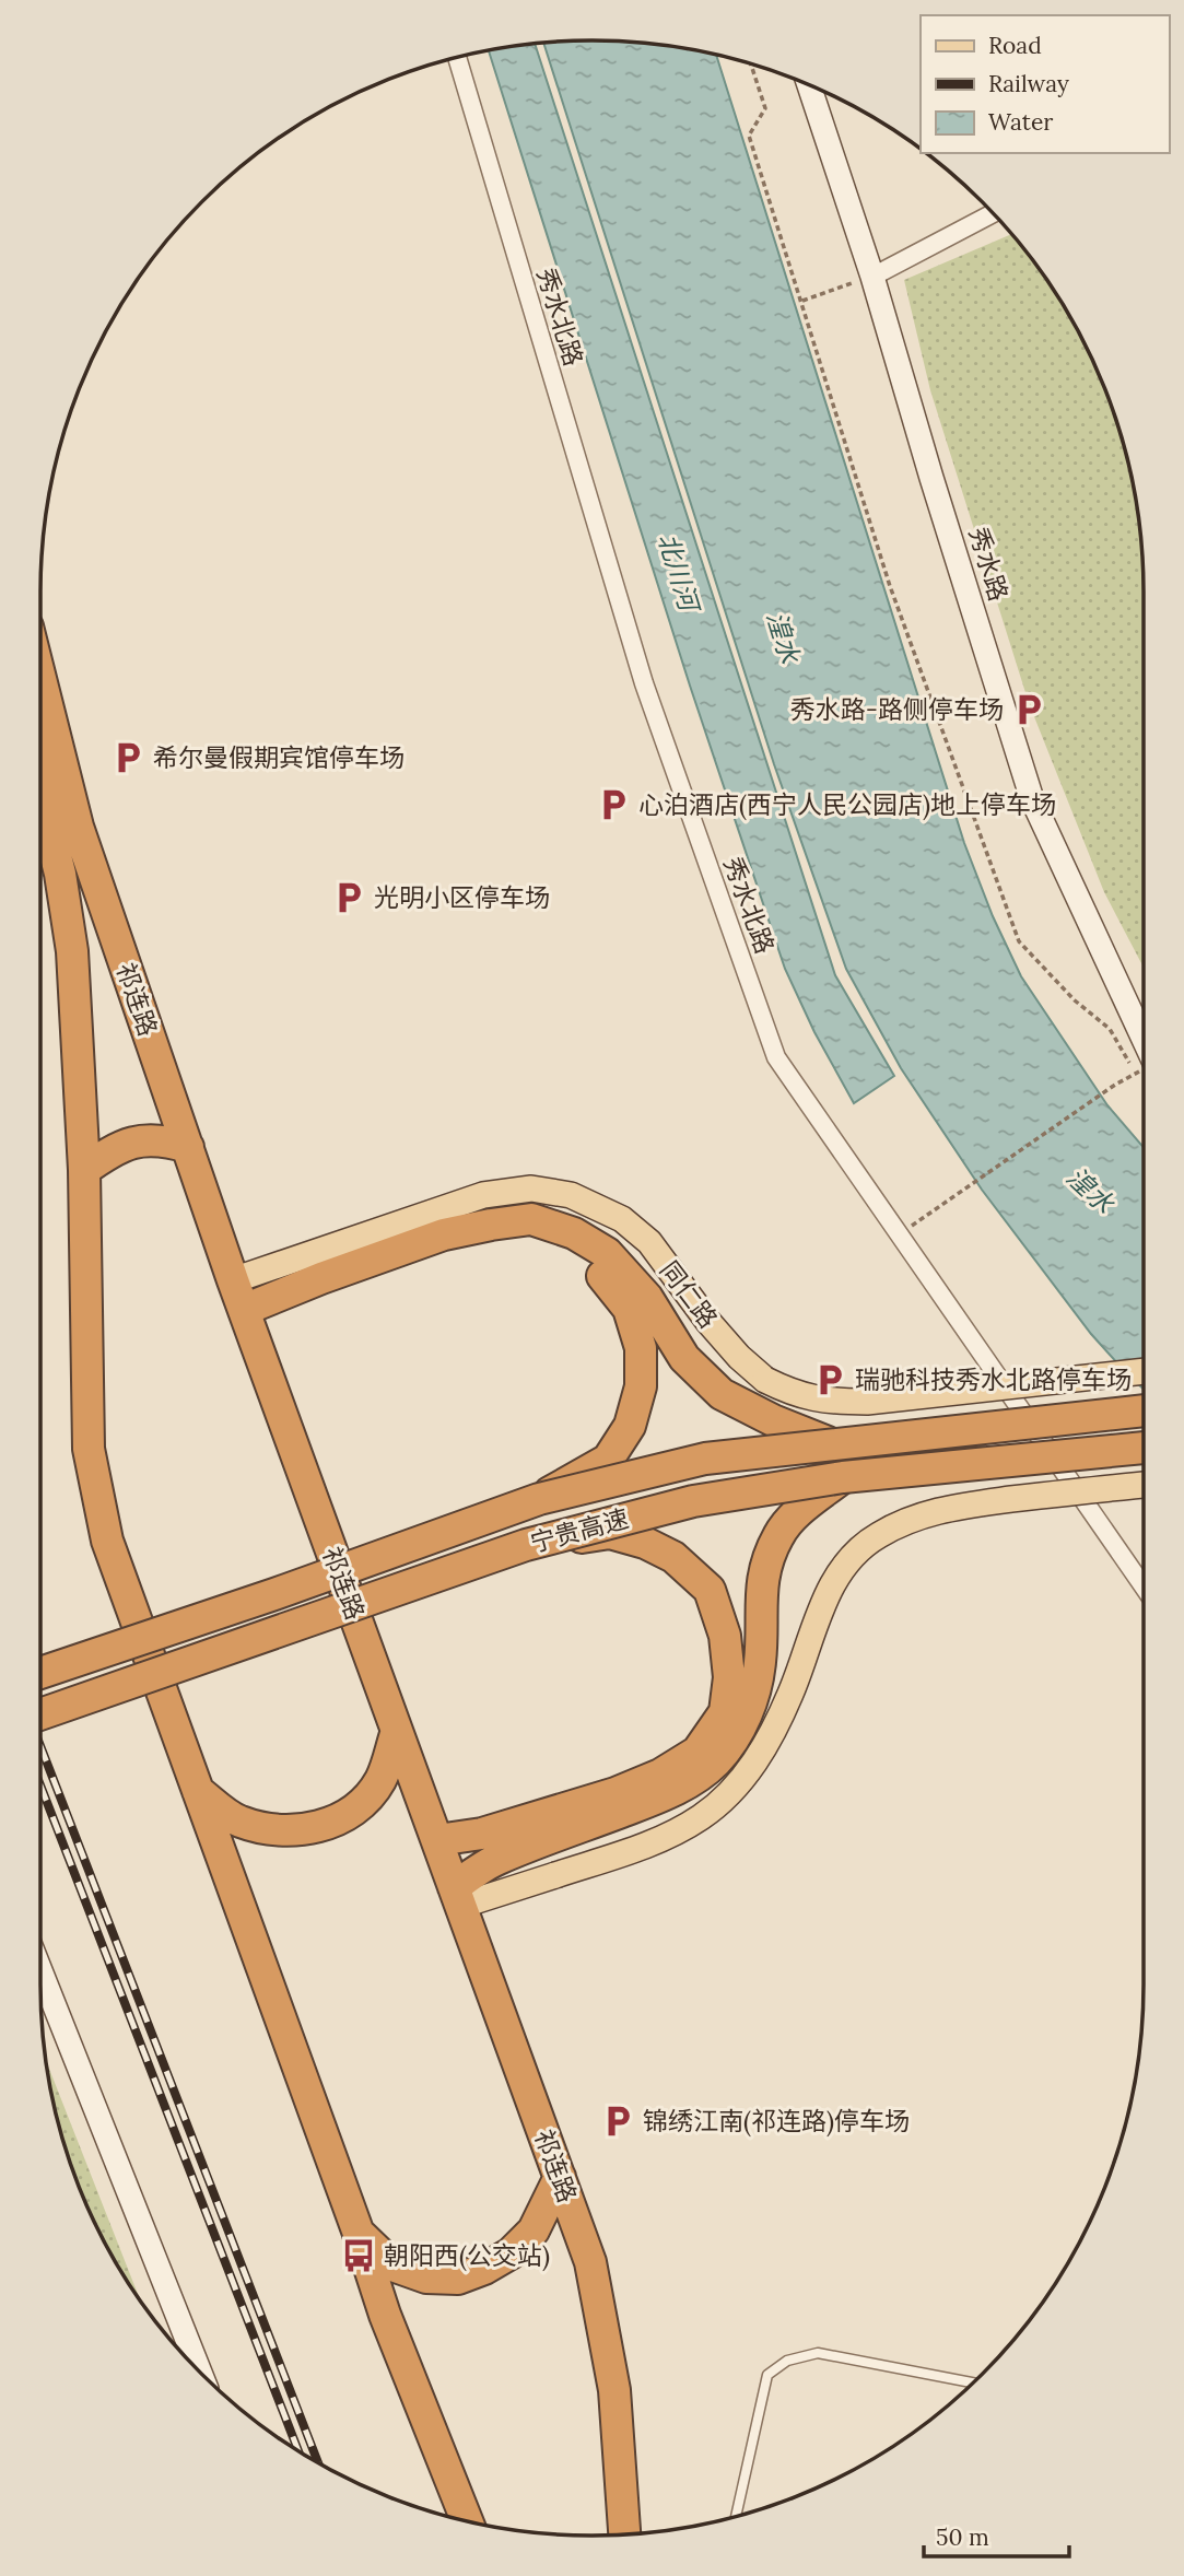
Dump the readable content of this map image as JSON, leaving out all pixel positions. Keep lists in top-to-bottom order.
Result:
{
  "streets": {
    "highway": ["祁连路", "宁贵高速"],
    "main road": ["同仁路"],
    "street": ["秀水北路", "秀水路"]
  },
  "crossings": [
    ["祁连路", "同仁路"]
  ],
  "water": ["北川河", "湟水"],
  "places": {
    "parking": [
      "秀水路-路侧停车场",
      "希尔曼假期宾馆停车场",
      "心泊酒店(西宁人民公园店)地上停车场",
      "光明小区停车场",
      "瑞驰科技秀水北路停车场",
      "锦绣江南(祁连路)停车场"
    ],
    "bus stop": ["朝阳西(公交站)"]
  },
  "legend": ["Road", "Railway", "Water"],
  "scale_bar": "50 m"
}
